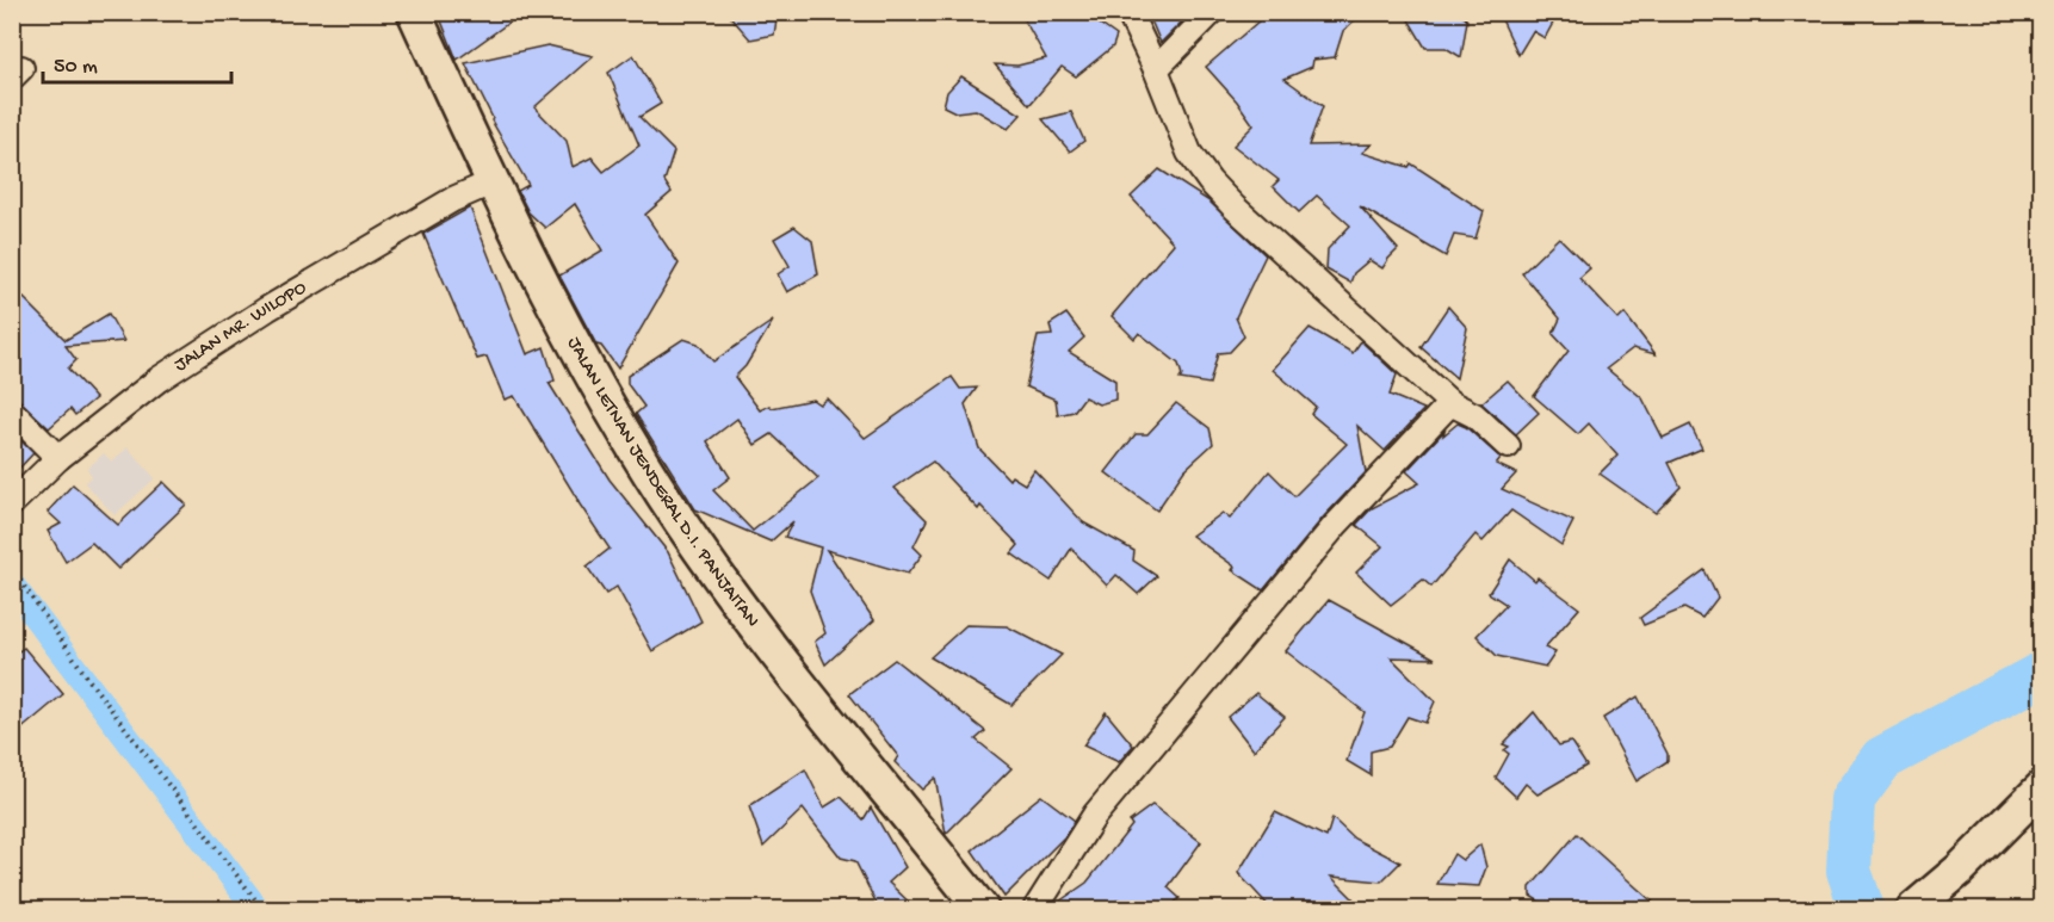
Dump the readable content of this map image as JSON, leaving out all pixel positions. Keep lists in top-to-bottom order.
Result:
{
  "streets": {
    "street": ["JALAN MR. WILOPO", "JALAN LETNAN JENDERAL D.I. PANJAITAN"]
  },
  "crossings": [
    ["JALAN MR. WILOPO", "JALAN LETNAN JENDERAL D.I. PANJAITAN"]
  ],
  "scale_bar": "50 m"
}
